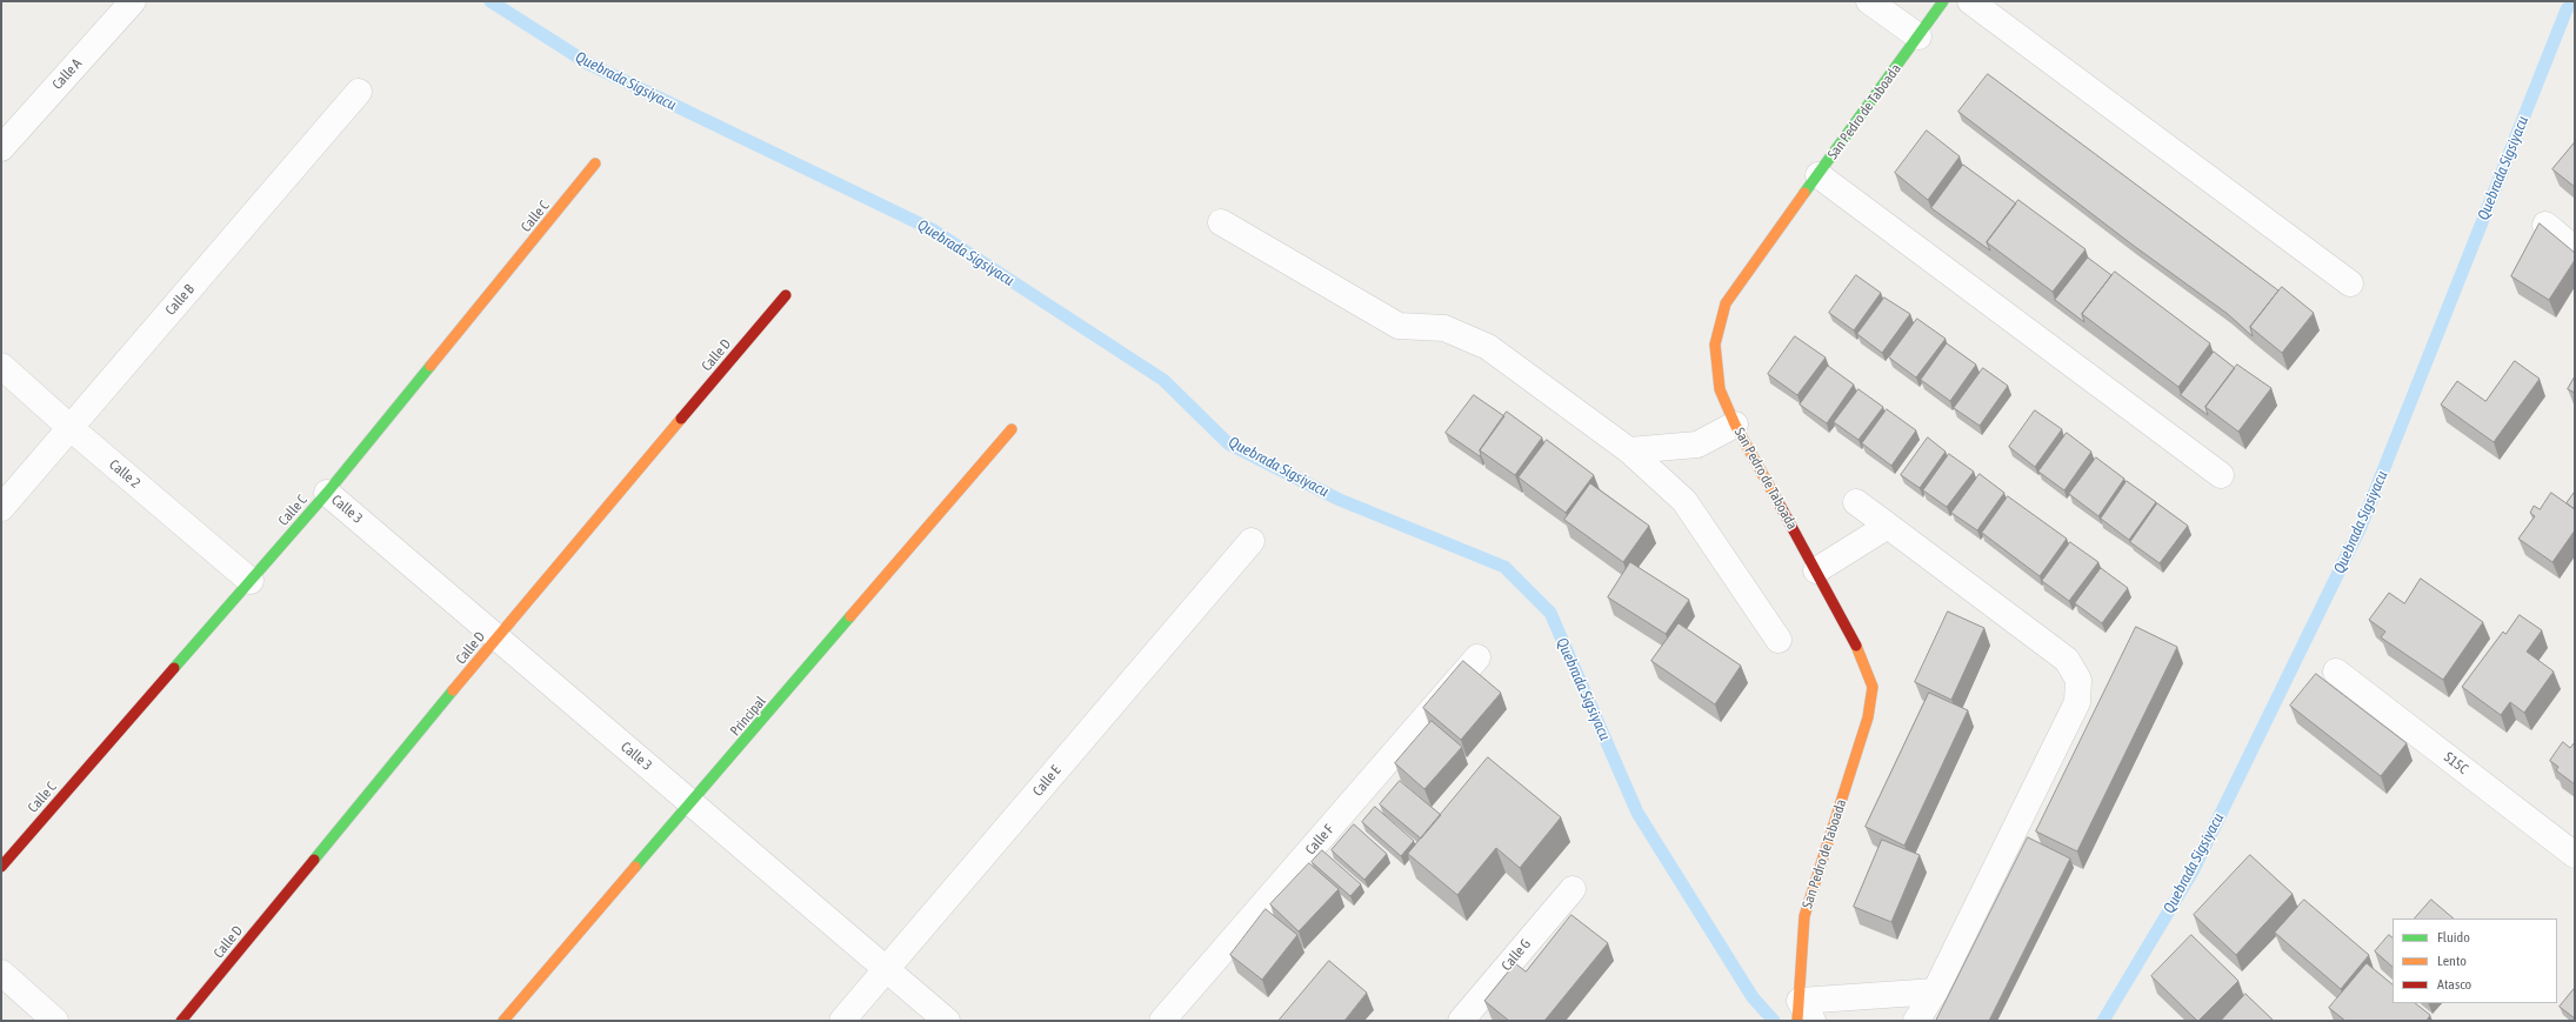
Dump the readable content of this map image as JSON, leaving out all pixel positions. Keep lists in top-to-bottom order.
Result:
{
  "streets": {
    "street": [
      "Calle A",
      "San Pedro de Taboada",
      "Calle C",
      "Calle B",
      "Calle D",
      "Calle 2",
      "Calle 3",
      "Principal",
      "S15C",
      "Calle E",
      "Calle F",
      "Calle G"
    ]
  },
  "crossings": [
    ["Calle C", "Calle 2"],
    ["Calle C", "Calle 3"],
    ["Calle B", "Calle 2"],
    ["Calle D", "Calle 3"],
    ["Calle 3", "Principal"],
    ["Calle 3", "Calle E"]
  ],
  "water": ["Quebrada Sigsiyacu"],
  "legend": ["Fluido", "Lento", "Atasco"]
}
